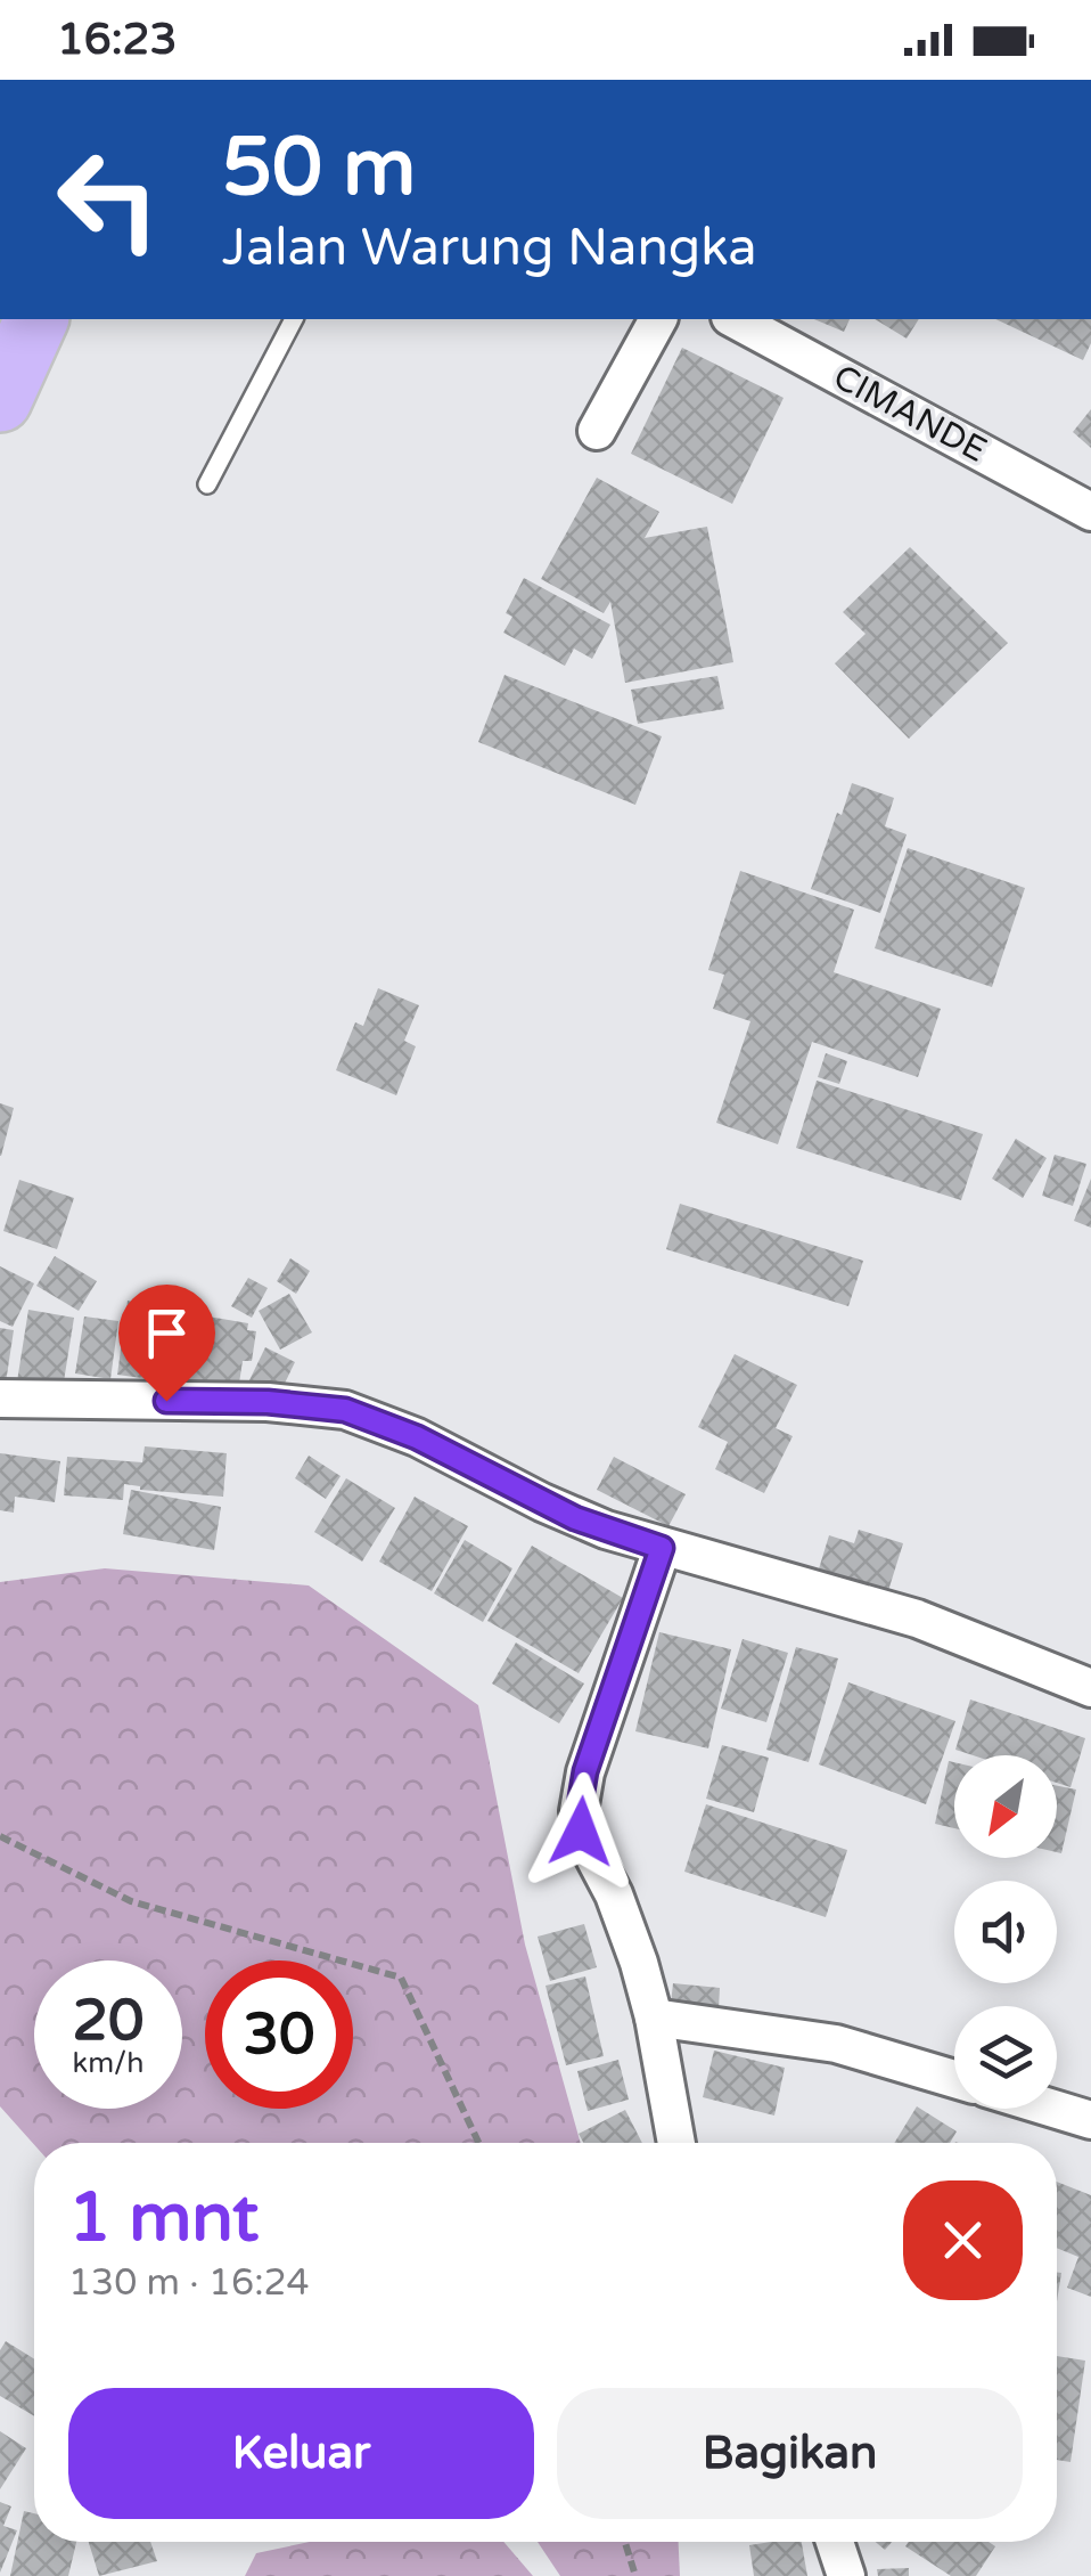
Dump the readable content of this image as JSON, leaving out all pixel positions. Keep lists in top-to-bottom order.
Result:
{
  "streets": {
    "street": ["CIMANDE"]
  },
  "north": "bottom left",
  "page": {
    "status": "16:23",
    "turn": ["50 m", "Jalan Warung Nangka"],
    "speed": "20 km/h",
    "limit": "30",
    "heading": ["1 mnt", "130 m · 16:24"],
    "buttons": ["Keluar", "Bagikan"]
  }
}
